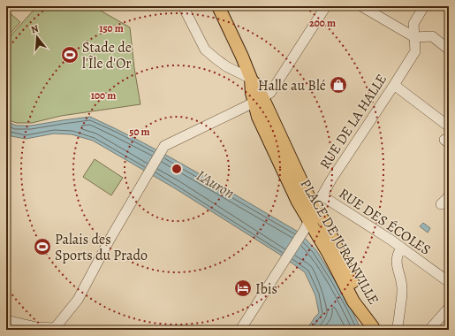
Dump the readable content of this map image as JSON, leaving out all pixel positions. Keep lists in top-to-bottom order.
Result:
{
  "streets": {
    "main road": ["PLACE DE JURANVILLE"],
    "street": ["RUE DE LA HALLE", "RUE DES ÉCOLES"]
  },
  "crossings": [
    ["RUE DE LA HALLE", "RUE DES ÉCOLES"],
    ["RUE DE LA HALLE", "PLACE DE JURANVILLE"]
  ],
  "water": ["L'Auron"],
  "places": {
    "sports": ["Stade de l'Île d'Or", "Palais des Sports du Prado"],
    "shop": ["Halle au Blé"],
    "hotel": ["Ibis"]
  },
  "north": "top",
  "rings": [
    "200 m",
    "150 m",
    "100 m",
    "50 m"
  ]
}
